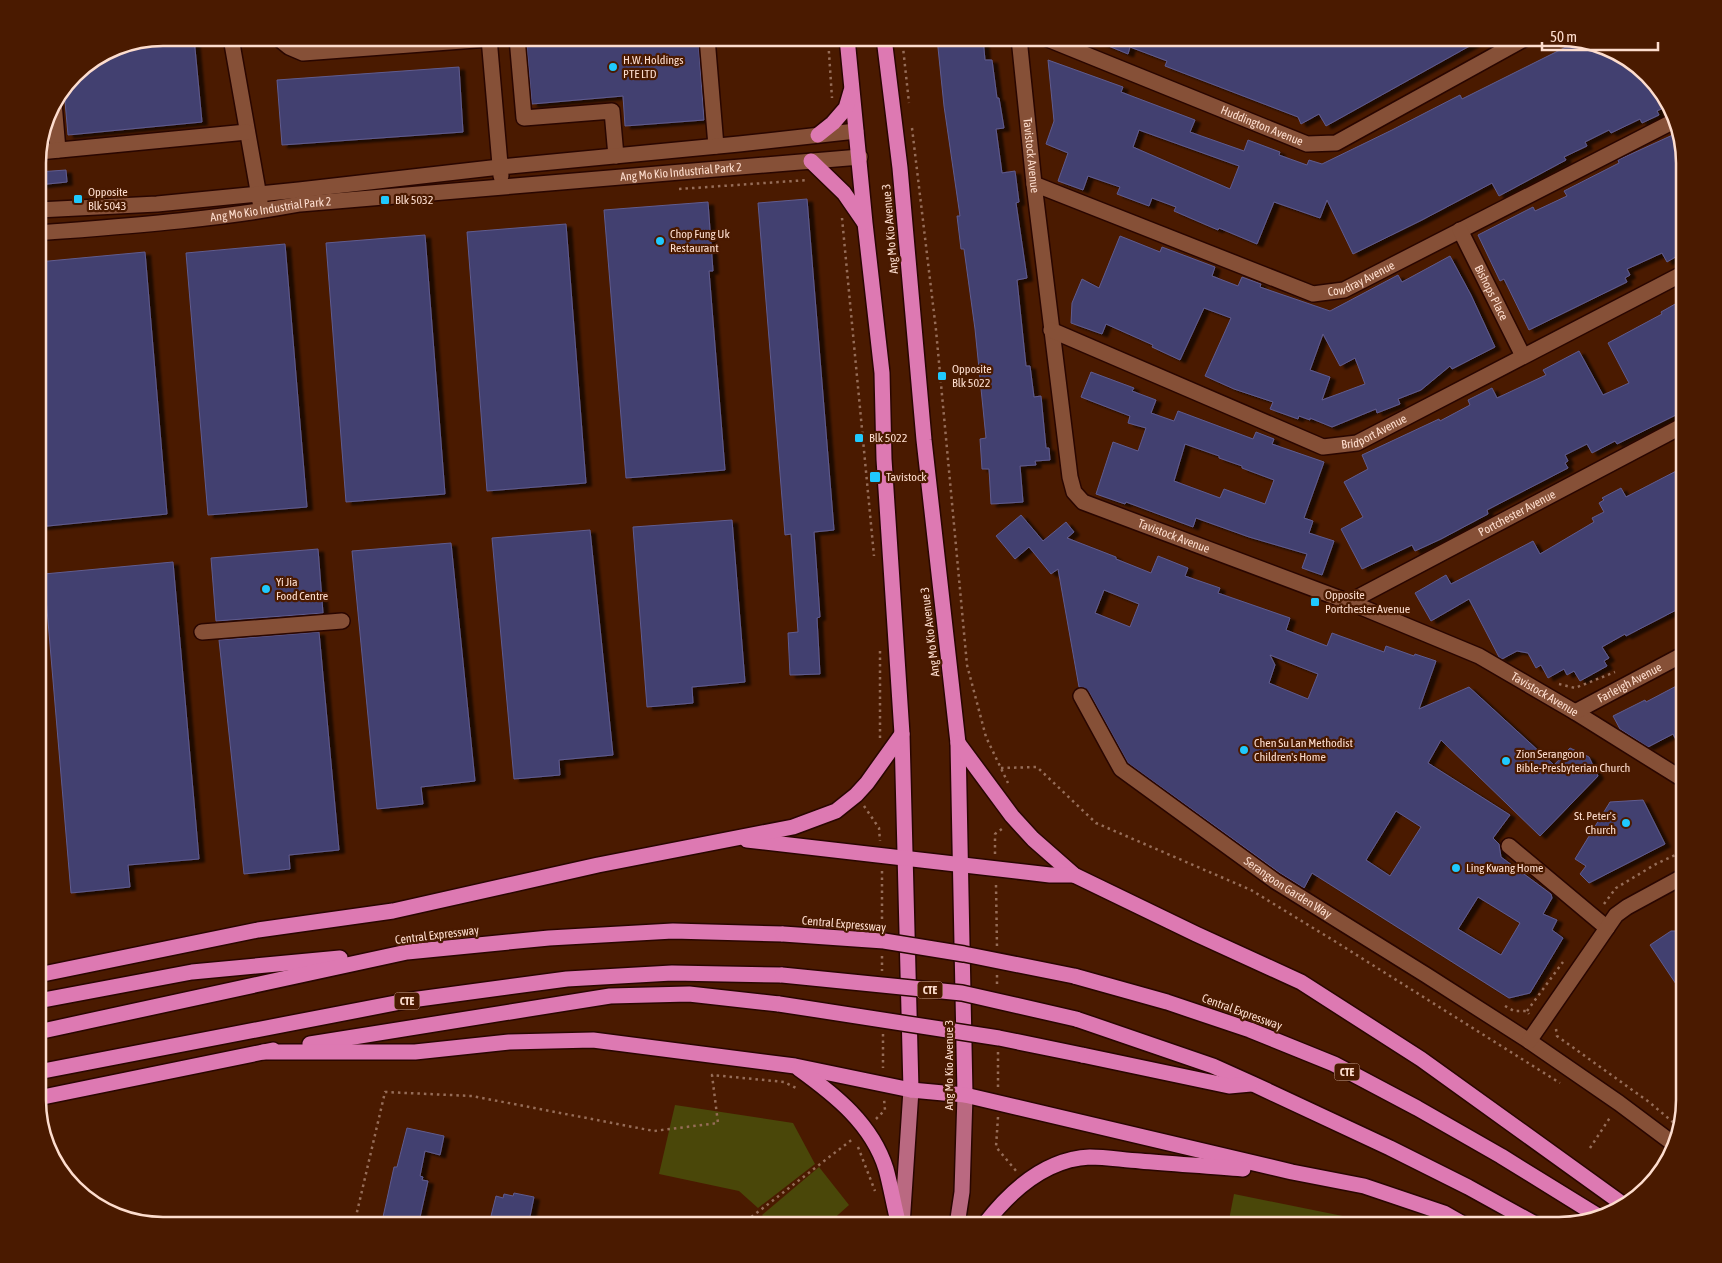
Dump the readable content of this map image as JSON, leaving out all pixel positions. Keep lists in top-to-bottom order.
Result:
{
  "streets": {
    "highway": ["Ang Mo Kio Avenue 3", "Central Expressway", "CTE"],
    "street": [
      "Huddington Avenue",
      "Tavistock Avenue",
      "Ang Mo Kio Industrial Park 2",
      "Cowdray Avenue",
      "Bishops Place",
      "Bridport Avenue",
      "Portchester Avenue",
      "Farleigh Avenue",
      "Serangoon Garden Way"
    ]
  },
  "crossings": [
    ["Tavistock Avenue", "Cowdray Avenue"],
    ["Tavistock Avenue", "Bridport Avenue"],
    ["Tavistock Avenue", "Portchester Avenue"],
    ["Tavistock Avenue", "Farleigh Avenue"],
    ["Ang Mo Kio Industrial Park 2", "Ang Mo Kio Avenue 3"],
    ["Cowdray Avenue", "Bishops Place"],
    ["Bishops Place", "Bridport Avenue"]
  ],
  "places": {
    "other": [
      "H.W. Holdings PTE LTD",
      "Chop Fung Uk Restaurant",
      "Yi Jia Food Centre",
      "Chen Su Lan Methodist Children's Home",
      "Zion Serangoon Bible-Presbyterian Church",
      "St. Peter's Church",
      "Ling Kwang Home"
    ],
    "transit": [
      "Opposite Blk 5043",
      "Blk 5032",
      "Opposite Blk 5022",
      "Blk 5022",
      "Tavistock",
      "Opposite Portchester Avenue"
    ]
  },
  "scale_bar": "50 m"
}
